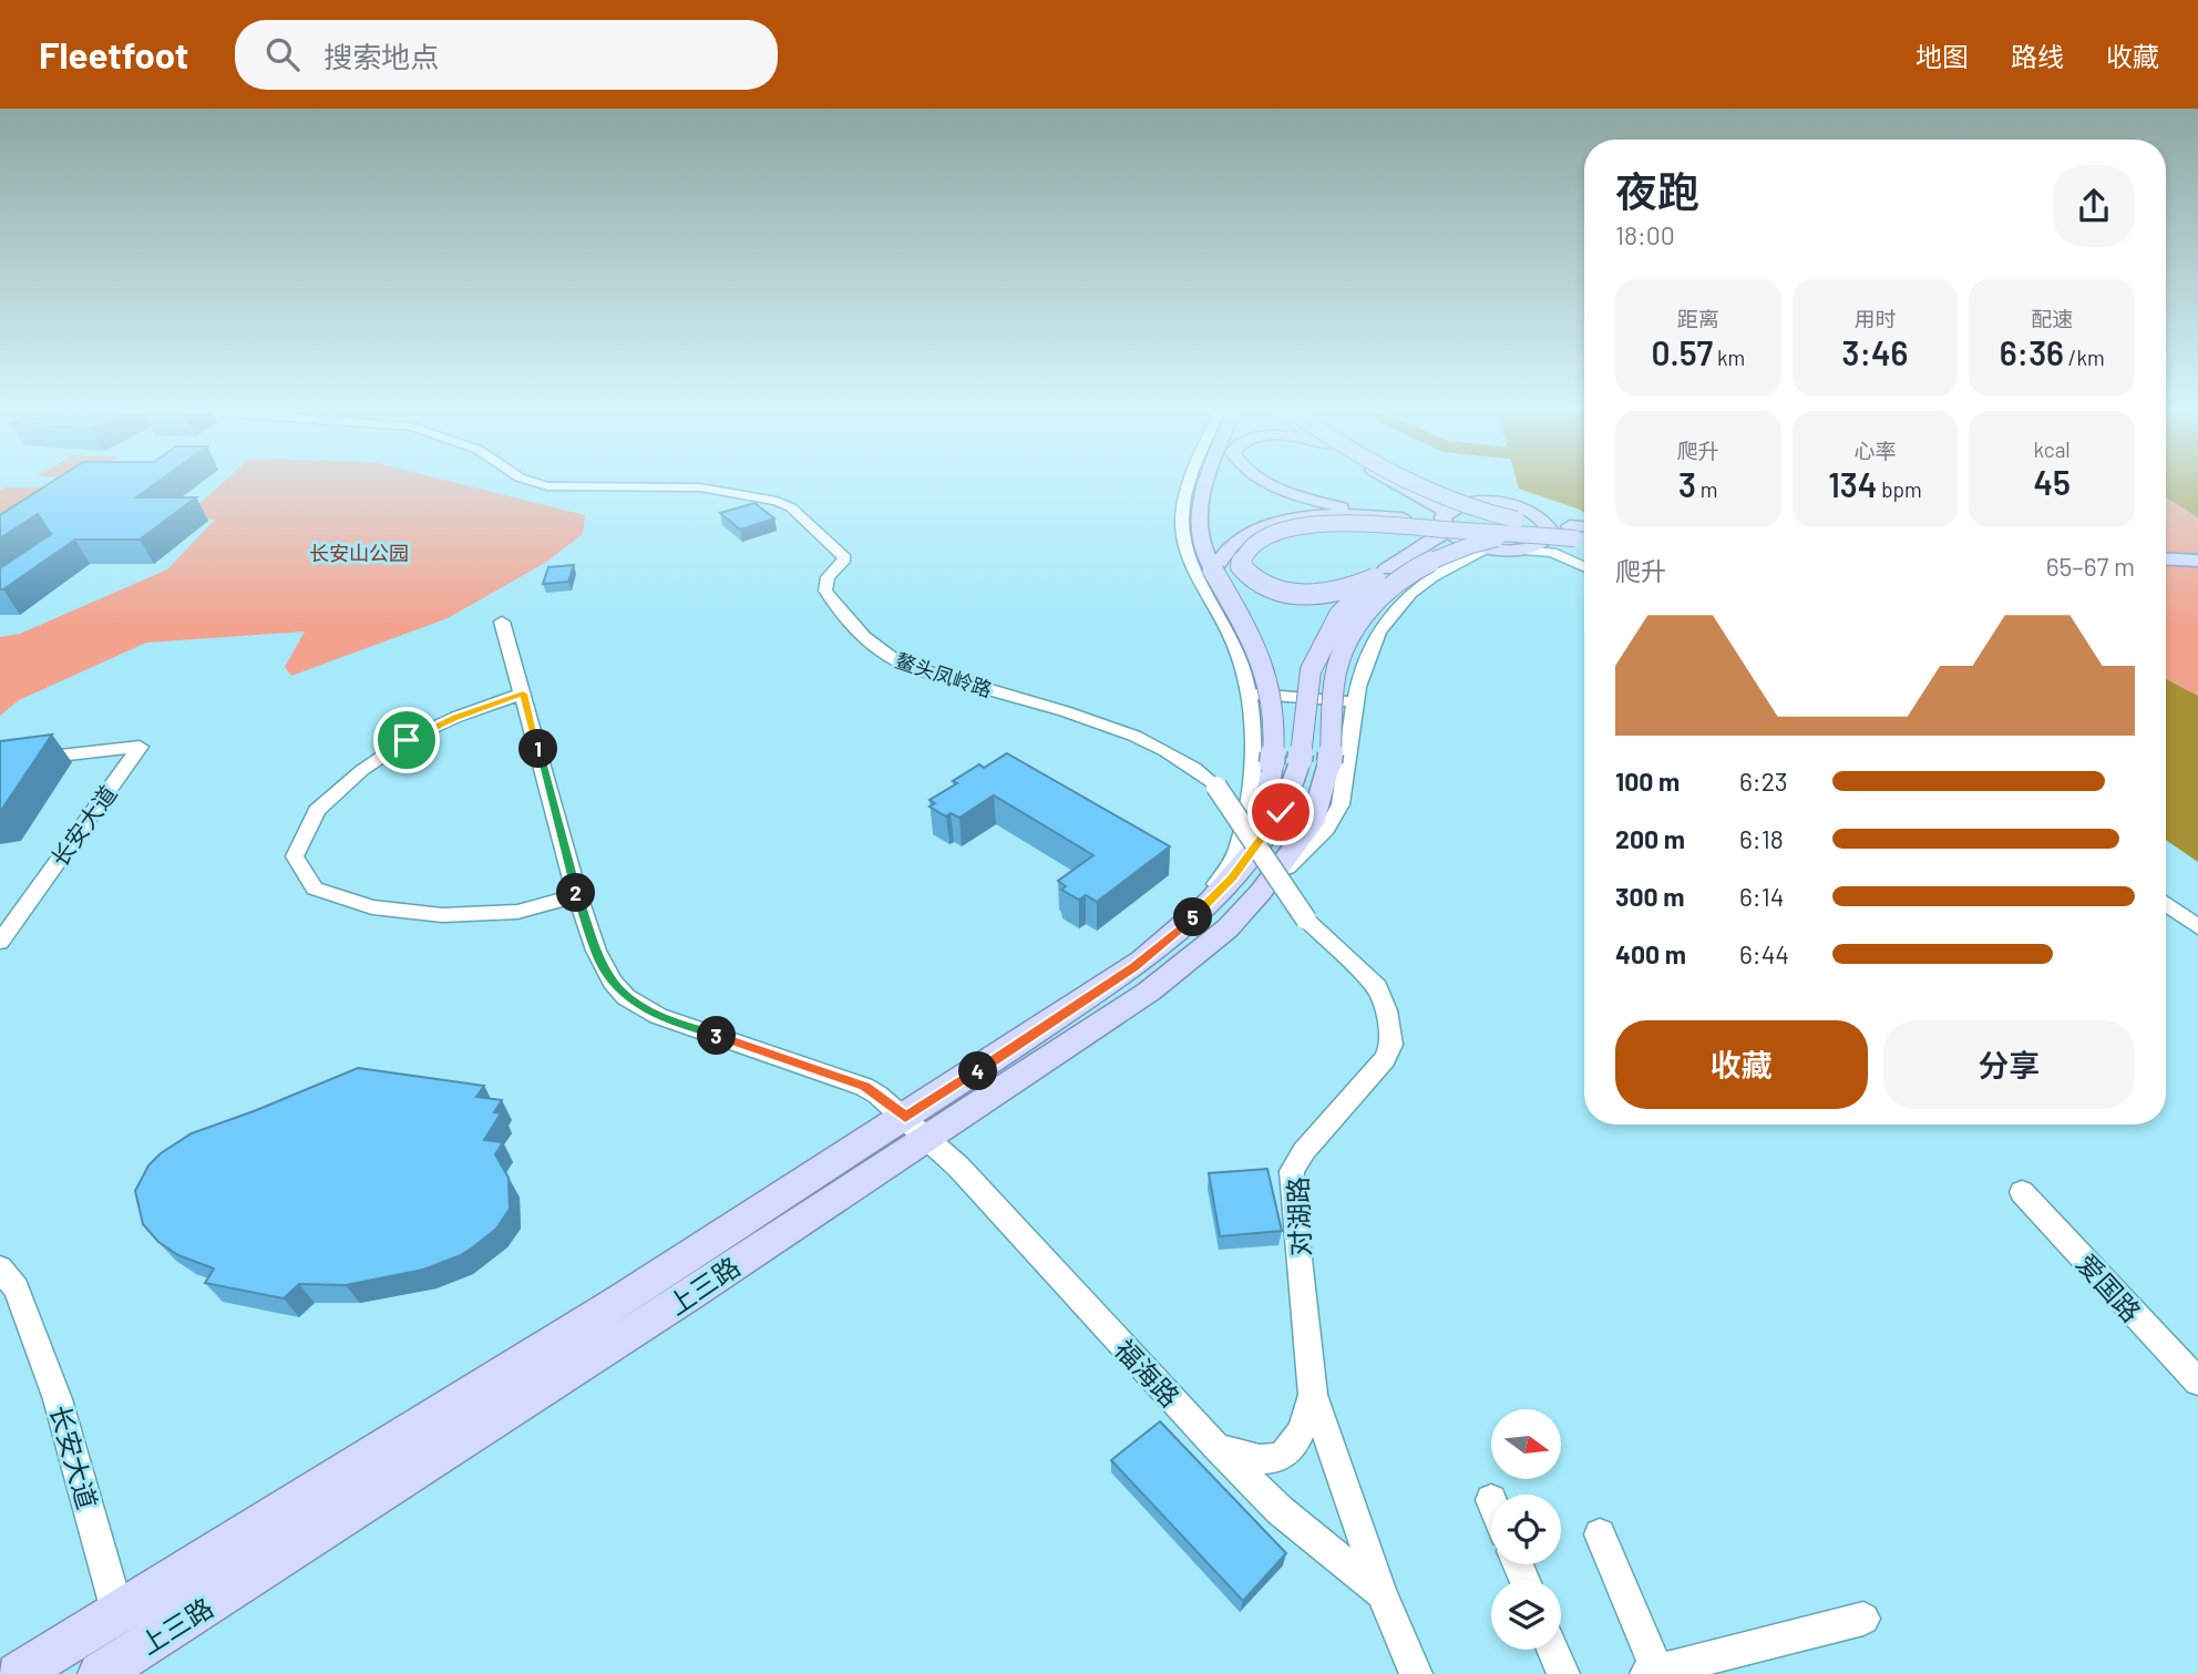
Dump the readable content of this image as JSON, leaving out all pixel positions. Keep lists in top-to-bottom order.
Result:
{
  "streets": {
    "main road": ["上三路"],
    "street": [
      "鳌头凤岭路",
      "长安大道",
      "对湖路",
      "爱国路",
      "福海路"
    ]
  },
  "crossings": [
    ["鳌头凤岭路", "对湖路"],
    ["长安大道", "上三路"],
    ["对湖路", "福海路"],
    ["上三路", "福海路"]
  ],
  "parks": ["长安山公园"],
  "north": "right",
  "page": {
    "header": "Fleetfoot",
    "search": "搜索地点",
    "nav": ["地图", "路线", "收藏"],
    "heading": ["夜跑", "18:00"],
    "stats": [
      ["距离", "0.57 km"],
      ["用时", "3:46"],
      ["配速", "6:36 /km"],
      ["爬升", "3 m"],
      ["心率", "134 bpm"],
      ["kcal", "45"]
    ],
    "chart": ["爬升", "65–67 m"],
    "pins": [
      "1",
      "2",
      "5",
      "3",
      "4"
    ],
    "list": [
      {
        "name": "100 m",
        "note": "6:23"
      },
      {
        "name": "200 m",
        "note": "6:18"
      },
      {
        "name": "300 m",
        "note": "6:14"
      },
      {
        "name": "400 m",
        "note": "6:44"
      }
    ],
    "buttons": ["收藏", "分享"]
  }
}
